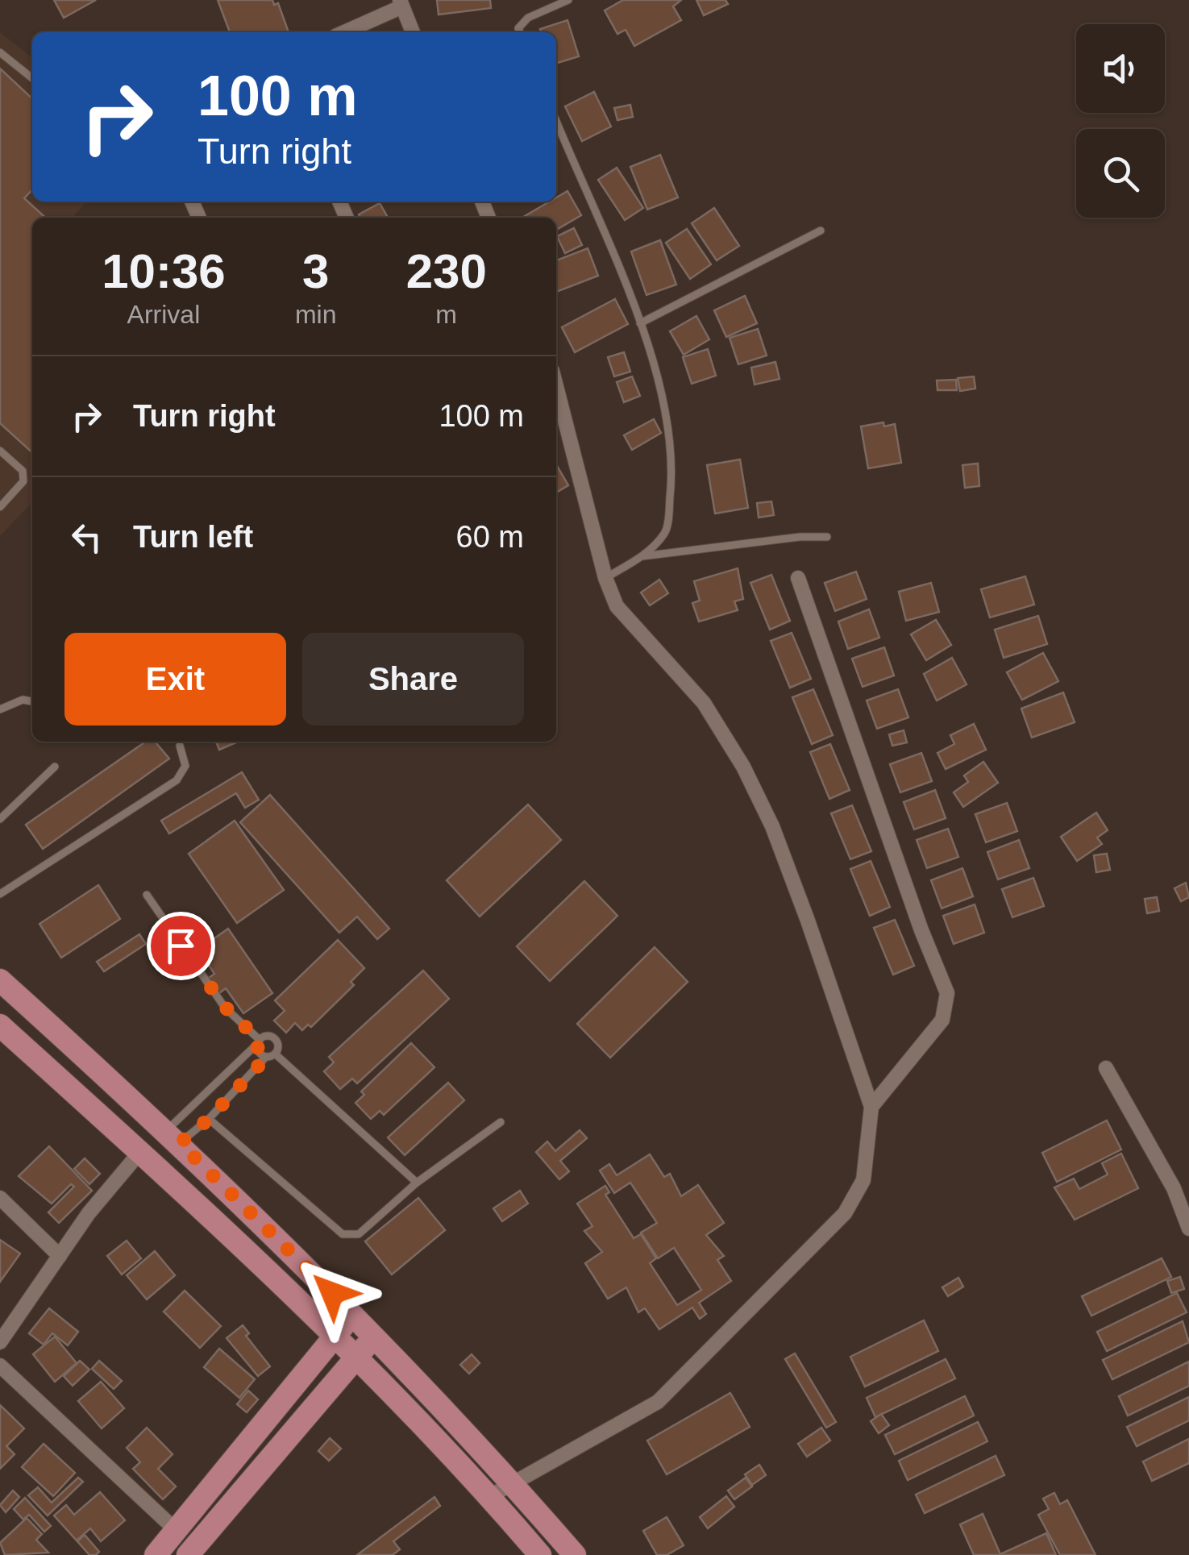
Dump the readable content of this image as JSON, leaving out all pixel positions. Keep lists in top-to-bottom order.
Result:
{
  "page": {
    "turn": ["100 m", "Turn right"],
    "eta": [
      "10:36",
      "Arrival",
      "3",
      "min",
      "230",
      "m"
    ],
    "list": [
      {
        "name": "Turn right",
        "value": "100 m"
      },
      {
        "name": "Turn left",
        "value": "60 m"
      }
    ],
    "buttons": ["Exit", "Share"]
  }
}
